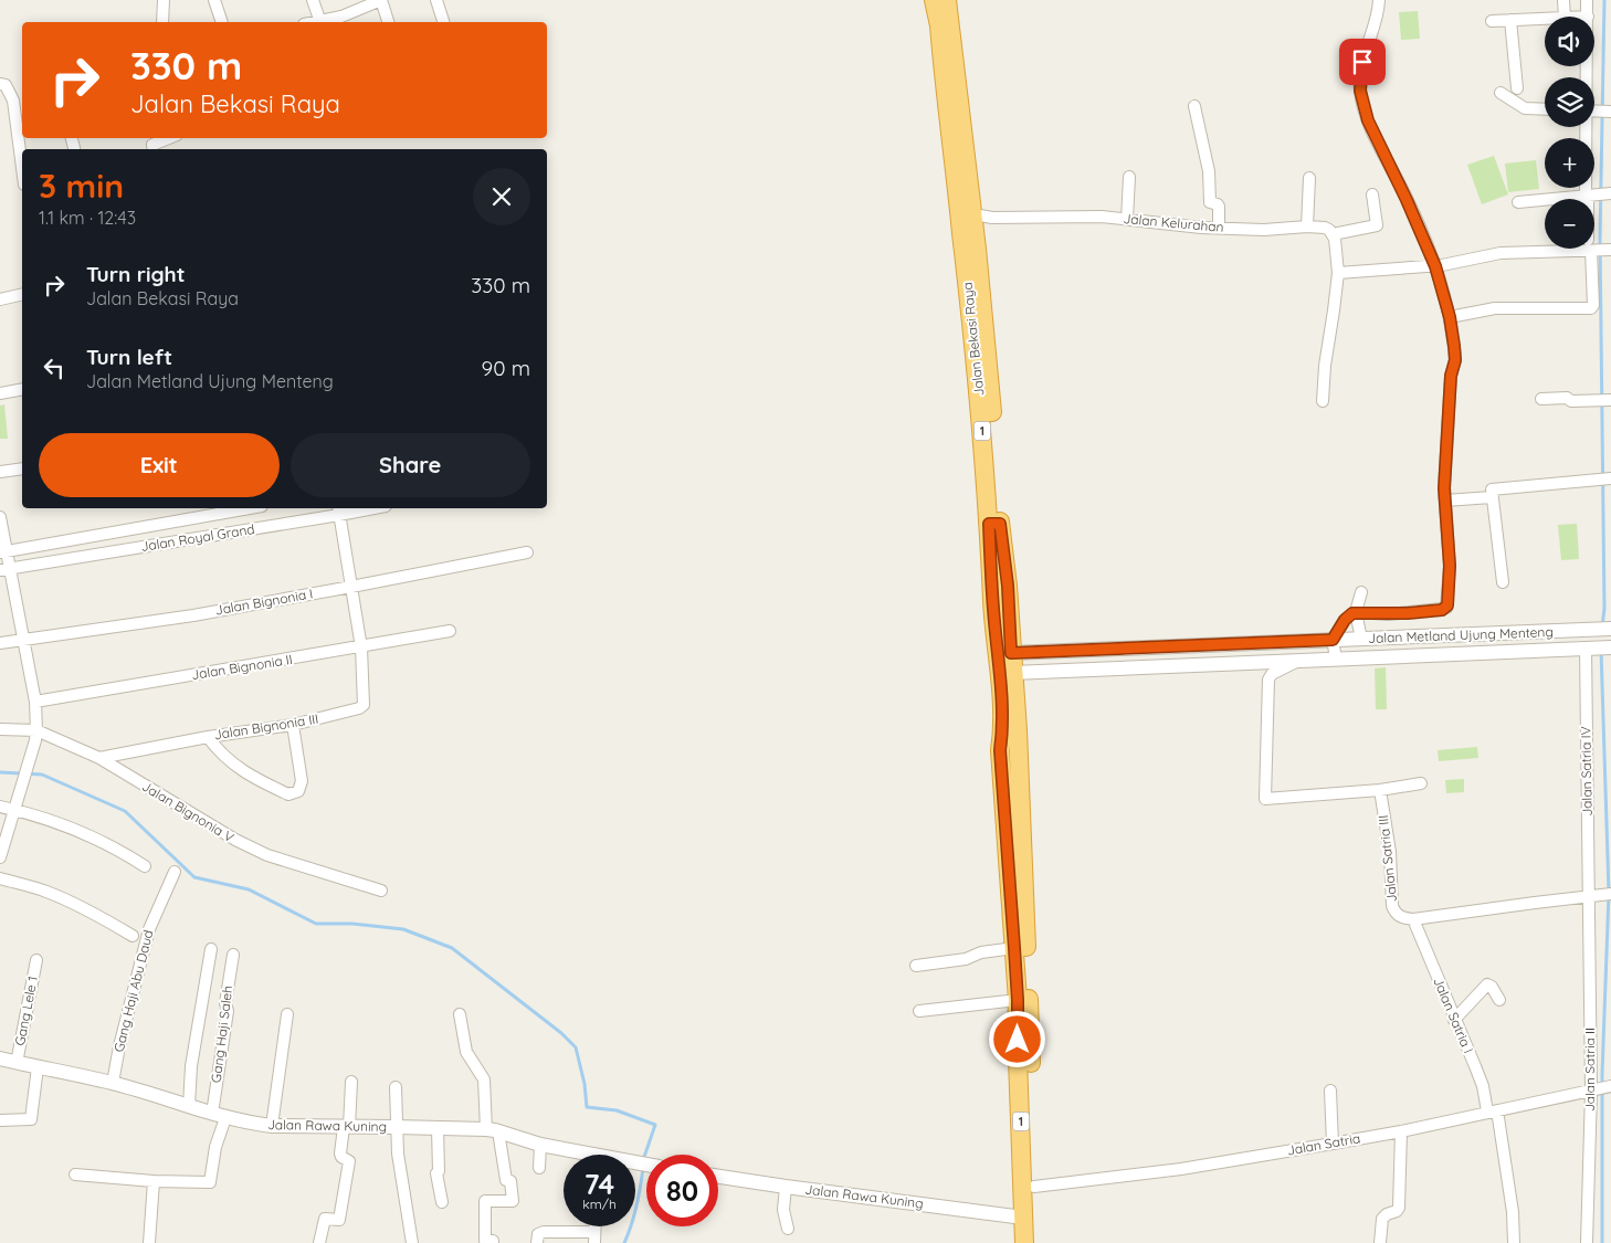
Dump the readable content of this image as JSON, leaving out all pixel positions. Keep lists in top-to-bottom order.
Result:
{
  "streets": {
    "highway": ["Jalan Bekasi Raya", "1"],
    "street": [
      "Jalan Kelurahan",
      "Jalan Royal Grand",
      "Jalan Bignonia I",
      "Jalan Metland Ujung Menteng",
      "Jalan Bignonia II",
      "Jalan Bignonia III",
      "Jalan Satria IV",
      "Jalan Bignonia V",
      "Jalan Satria III",
      "Gang Haji Abu Daud",
      "Gang Lele 1",
      "Jalan Satria I",
      "Gang Haji Saleh",
      "Jalan Satria II",
      "Jalan Rawa Kuning",
      "Jalan Satria"
    ]
  },
  "crossings": [
    ["Jalan Kelurahan", "Jalan Bekasi Raya"],
    ["Jalan Bekasi Raya", "Jalan Metland Ujung Menteng"],
    ["Jalan Bekasi Raya", "Jalan Rawa Kuning"],
    ["Jalan Bekasi Raya", "Jalan Satria"],
    ["Jalan Royal Grand", "Jalan Bignonia III"],
    ["Jalan Bignonia I", "Jalan Bignonia III"],
    ["Jalan Metland Ujung Menteng", "Jalan Satria IV"],
    ["Jalan Bignonia II", "Jalan Bignonia III"],
    ["Jalan Bignonia III", "Jalan Bignonia V"],
    ["Jalan Satria IV", "Jalan Satria II"],
    ["Jalan Satria III", "Jalan Satria I"],
    ["Gang Haji Abu Daud", "Jalan Rawa Kuning"],
    ["Gang Lele 1", "Jalan Rawa Kuning"],
    ["Jalan Satria I", "Jalan Satria"],
    ["Gang Haji Saleh", "Jalan Rawa Kuning"],
    ["Jalan Satria II", "Jalan Satria"]
  ],
  "page": {
    "map_buttons": ["+", "−"],
    "turn": ["330 m", "Jalan Bekasi Raya"],
    "heading": ["3 min", "1.1 km · 12:43"],
    "list": [
      {
        "name": "Turn right",
        "note": "Jalan Bekasi Raya",
        "value": "330 m"
      },
      {
        "name": "Turn left",
        "note": "Jalan Metland Ujung Menteng",
        "value": "90 m"
      }
    ],
    "buttons": ["Exit", "Share"],
    "speed": "74 km/h",
    "limit": "80"
  }
}
